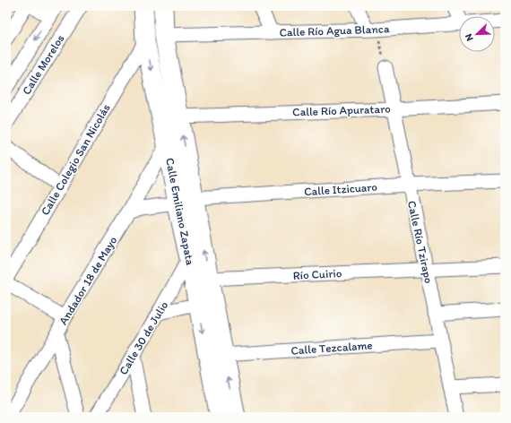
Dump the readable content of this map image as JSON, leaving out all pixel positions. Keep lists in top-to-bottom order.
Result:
{
  "streets": {
    "main road": ["Calle Emiliano Zapata"],
    "street": [
      "Calle Río Agua Blanca",
      "Calle Morelos",
      "Calle Río Apurataro",
      "Calle Colegio San Nicolás",
      "Calle Itzicuaro",
      "Calle Río Tzirapo",
      "Río Cuirio",
      "Andador 18 de Mayo",
      "Calle 30 de Julio",
      "Calle Tezcalame"
    ]
  },
  "crossings": [
    ["Calle Río Agua Blanca", "Calle Emiliano Zapata"],
    ["Calle Río Apurataro", "Calle Emiliano Zapata"],
    ["Calle Río Apurataro", "Calle Río Tzirapo"],
    ["Calle Colegio San Nicolás", "Calle Emiliano Zapata"],
    ["Calle Itzicuaro", "Calle Emiliano Zapata"],
    ["Calle Itzicuaro", "Calle Río Tzirapo"],
    ["Calle Itzicuaro", "Andador 18 de Mayo"],
    ["Calle Emiliano Zapata", "Río Cuirio"],
    ["Calle Emiliano Zapata", "Andador 18 de Mayo"],
    ["Calle Emiliano Zapata", "Calle 30 de Julio"],
    ["Calle Emiliano Zapata", "Calle Tezcalame"],
    ["Calle Río Tzirapo", "Río Cuirio"],
    ["Calle Río Tzirapo", "Calle Tezcalame"]
  ],
  "north": "bottom left"
}
